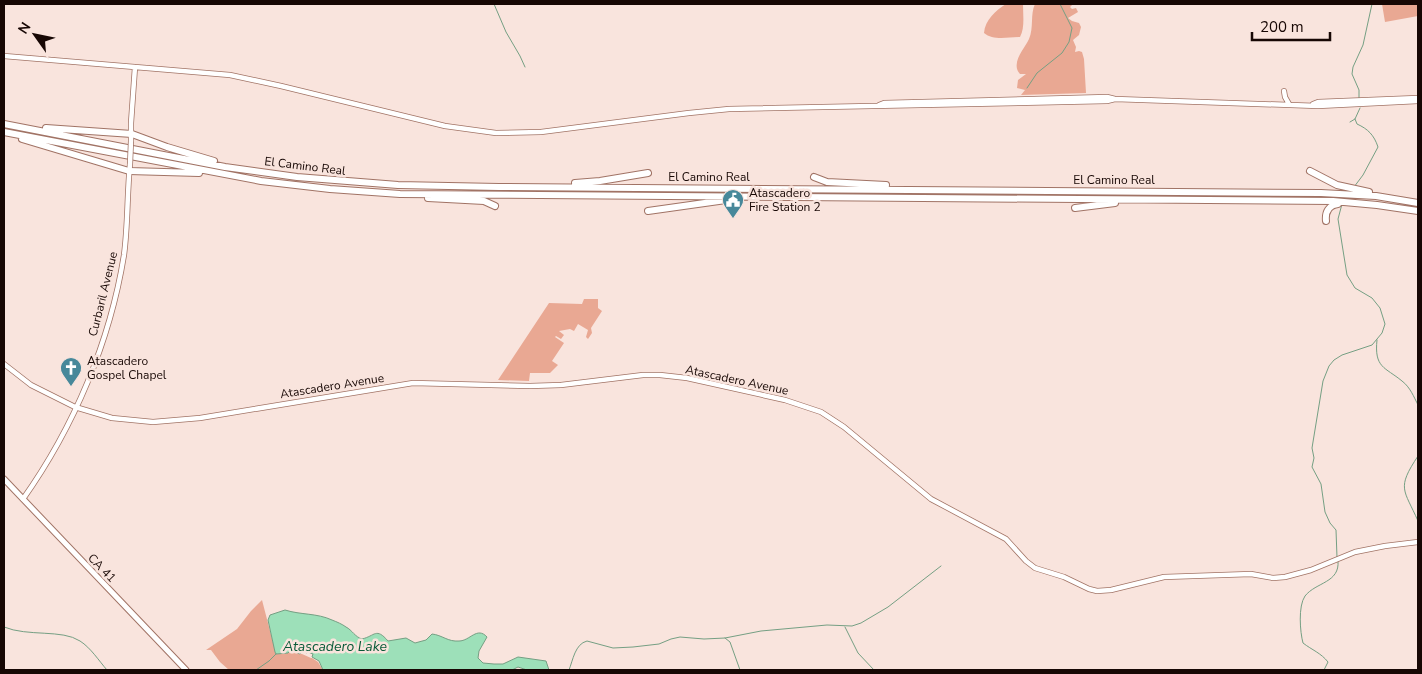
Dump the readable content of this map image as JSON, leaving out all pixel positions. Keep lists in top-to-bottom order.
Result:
{
  "streets": {
    "highway": ["El Camino Real"],
    "main road": ["Curbaril Avenue", "Atascadero Avenue", "CA 41"]
  },
  "crossings": [
    ["Curbaril Avenue", "Atascadero Avenue"],
    ["Curbaril Avenue", "CA 41"]
  ],
  "water": ["Atascadero Lake"],
  "places": {
    "public building": ["Atascadero Fire Station 2"],
    "church": ["Atascadero Gospel Chapel"]
  },
  "scale_bar": "200 m",
  "north": "top left"
}
